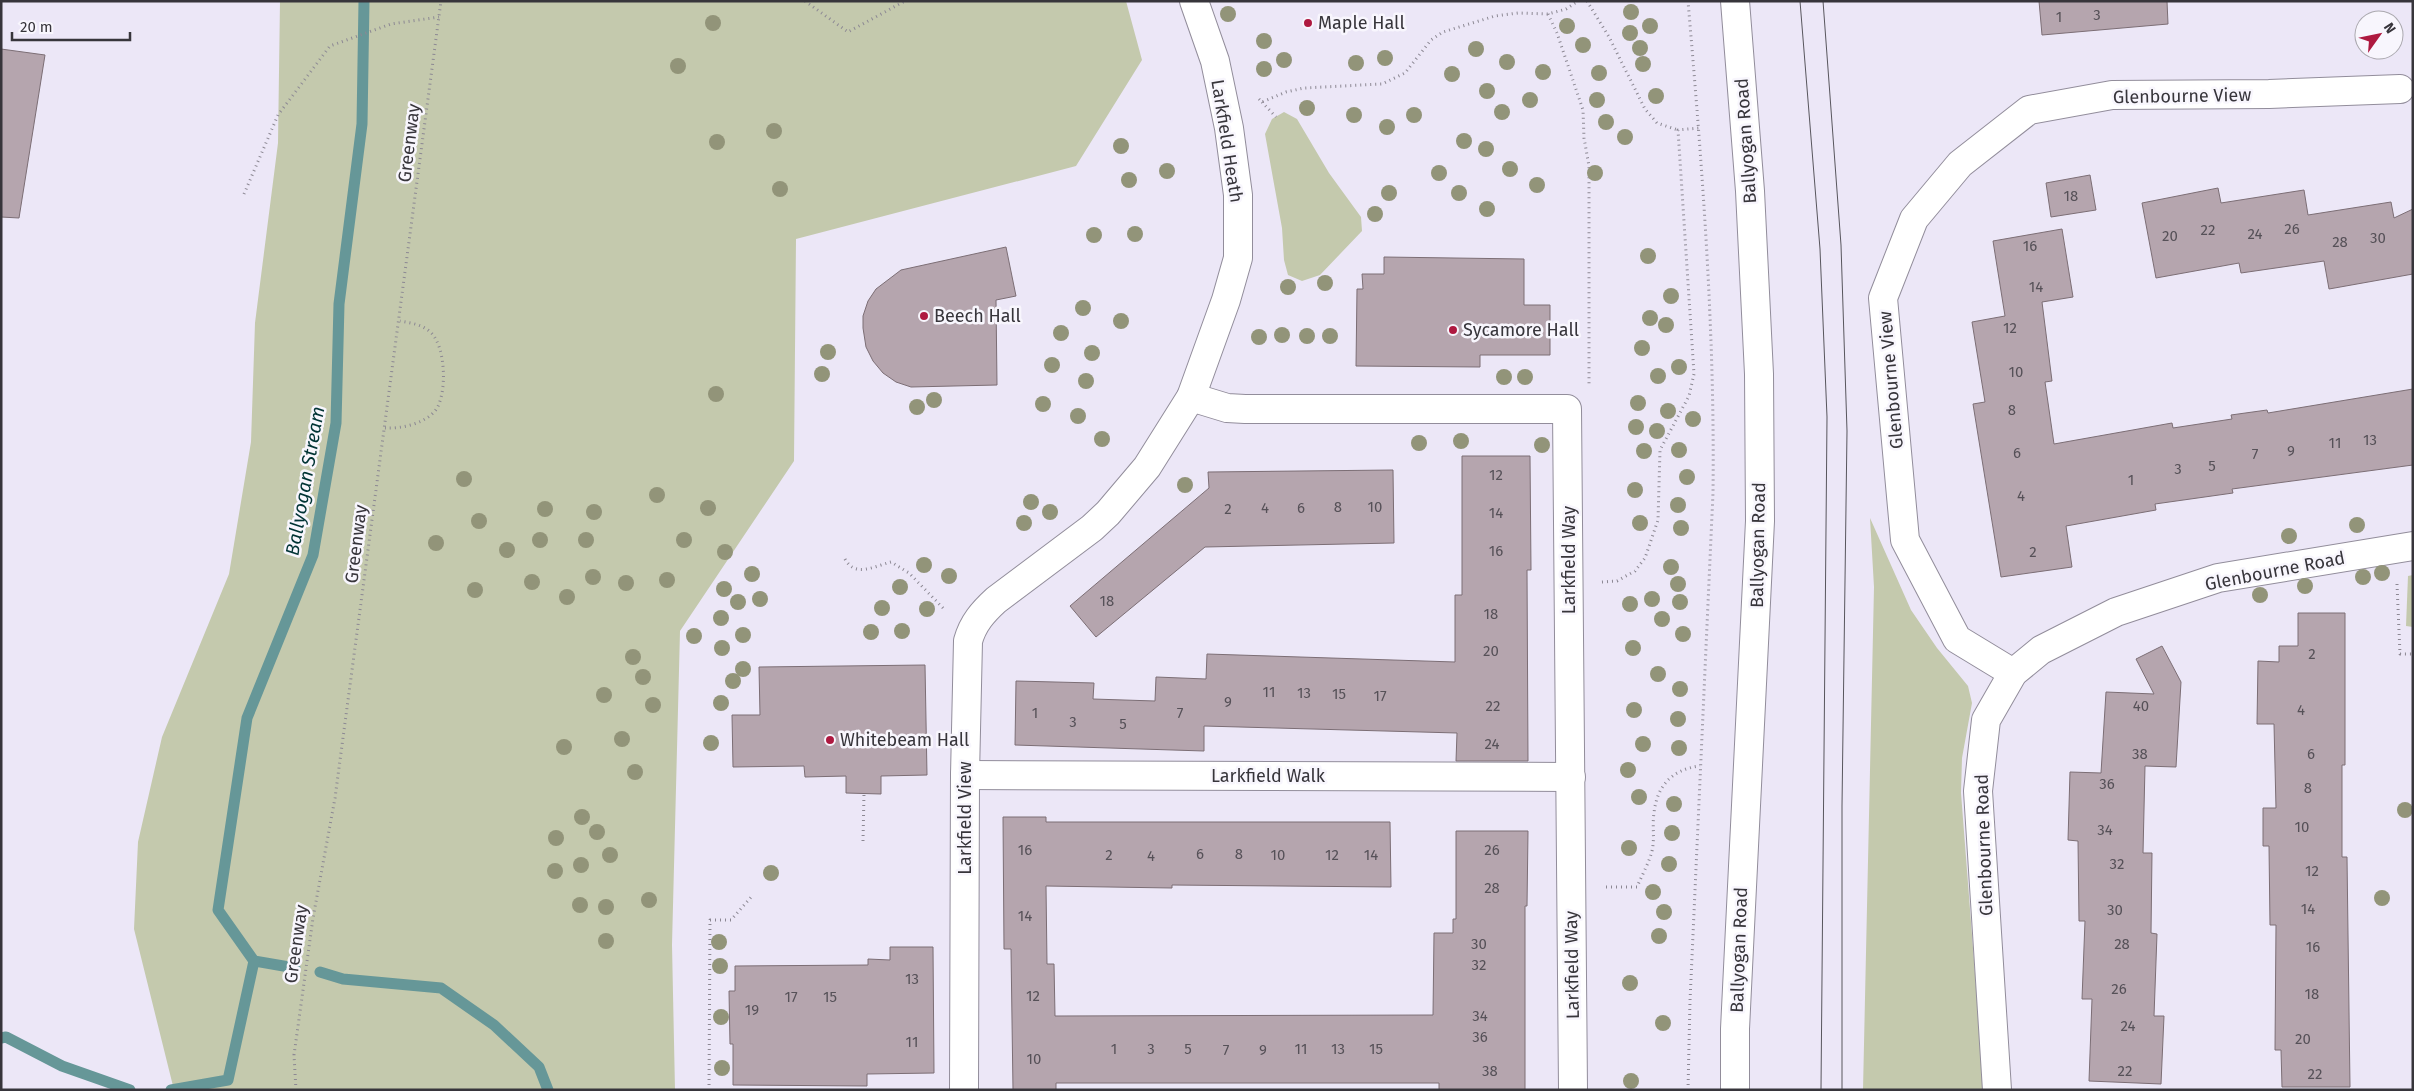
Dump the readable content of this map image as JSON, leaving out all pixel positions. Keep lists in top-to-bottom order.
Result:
{
  "streets": {
    "street": [
      "Glenbourne View",
      "Larkfield Heath",
      "Ballyogan Road",
      "Larkfield Way",
      "Glenbourne Road",
      "Larkfield Walk",
      "Larkfield View"
    ],
    "path": ["Greenway"]
  },
  "crossings": [
    ["Glenbourne View", "Glenbourne Road"],
    ["Larkfield Heath", "Larkfield View"],
    ["Larkfield Way", "Larkfield Walk"],
    ["Larkfield Walk", "Larkfield View"]
  ],
  "water": ["Ballyogan Stream"],
  "places": [
    "Maple Hall",
    "Beech Hall",
    "Sycamore Hall",
    "Whitebeam Hall"
  ],
  "house_numbers": [
    "3",
    "1",
    "18",
    "26",
    "22",
    "24",
    "20",
    "30",
    "28",
    "16",
    "14",
    "12",
    "10",
    "8",
    "13",
    "11",
    "9",
    "6",
    "7",
    "5",
    "3",
    "12",
    "1",
    "4",
    "8",
    "10",
    "4",
    "6",
    "2",
    "14",
    "16",
    "2",
    "18",
    "18",
    "20",
    "2",
    "11",
    "13",
    "15",
    "17",
    "9",
    "22",
    "40",
    "4",
    "1",
    "7",
    "3",
    "5",
    "24",
    "38",
    "6",
    "36",
    "8",
    "10",
    "34",
    "16",
    "26",
    "6",
    "8",
    "2",
    "10",
    "12",
    "14",
    "4",
    "32",
    "12",
    "28",
    "14",
    "30",
    "14",
    "30",
    "28",
    "16",
    "32",
    "13",
    "26",
    "18",
    "12",
    "17",
    "15",
    "19",
    "34",
    "24",
    "36",
    "20",
    "11",
    "1",
    "3",
    "5",
    "11",
    "13",
    "15",
    "7",
    "9",
    "10",
    "38",
    "22",
    "22"
  ],
  "scale_bar": "20 m",
  "north": "top right"
}
